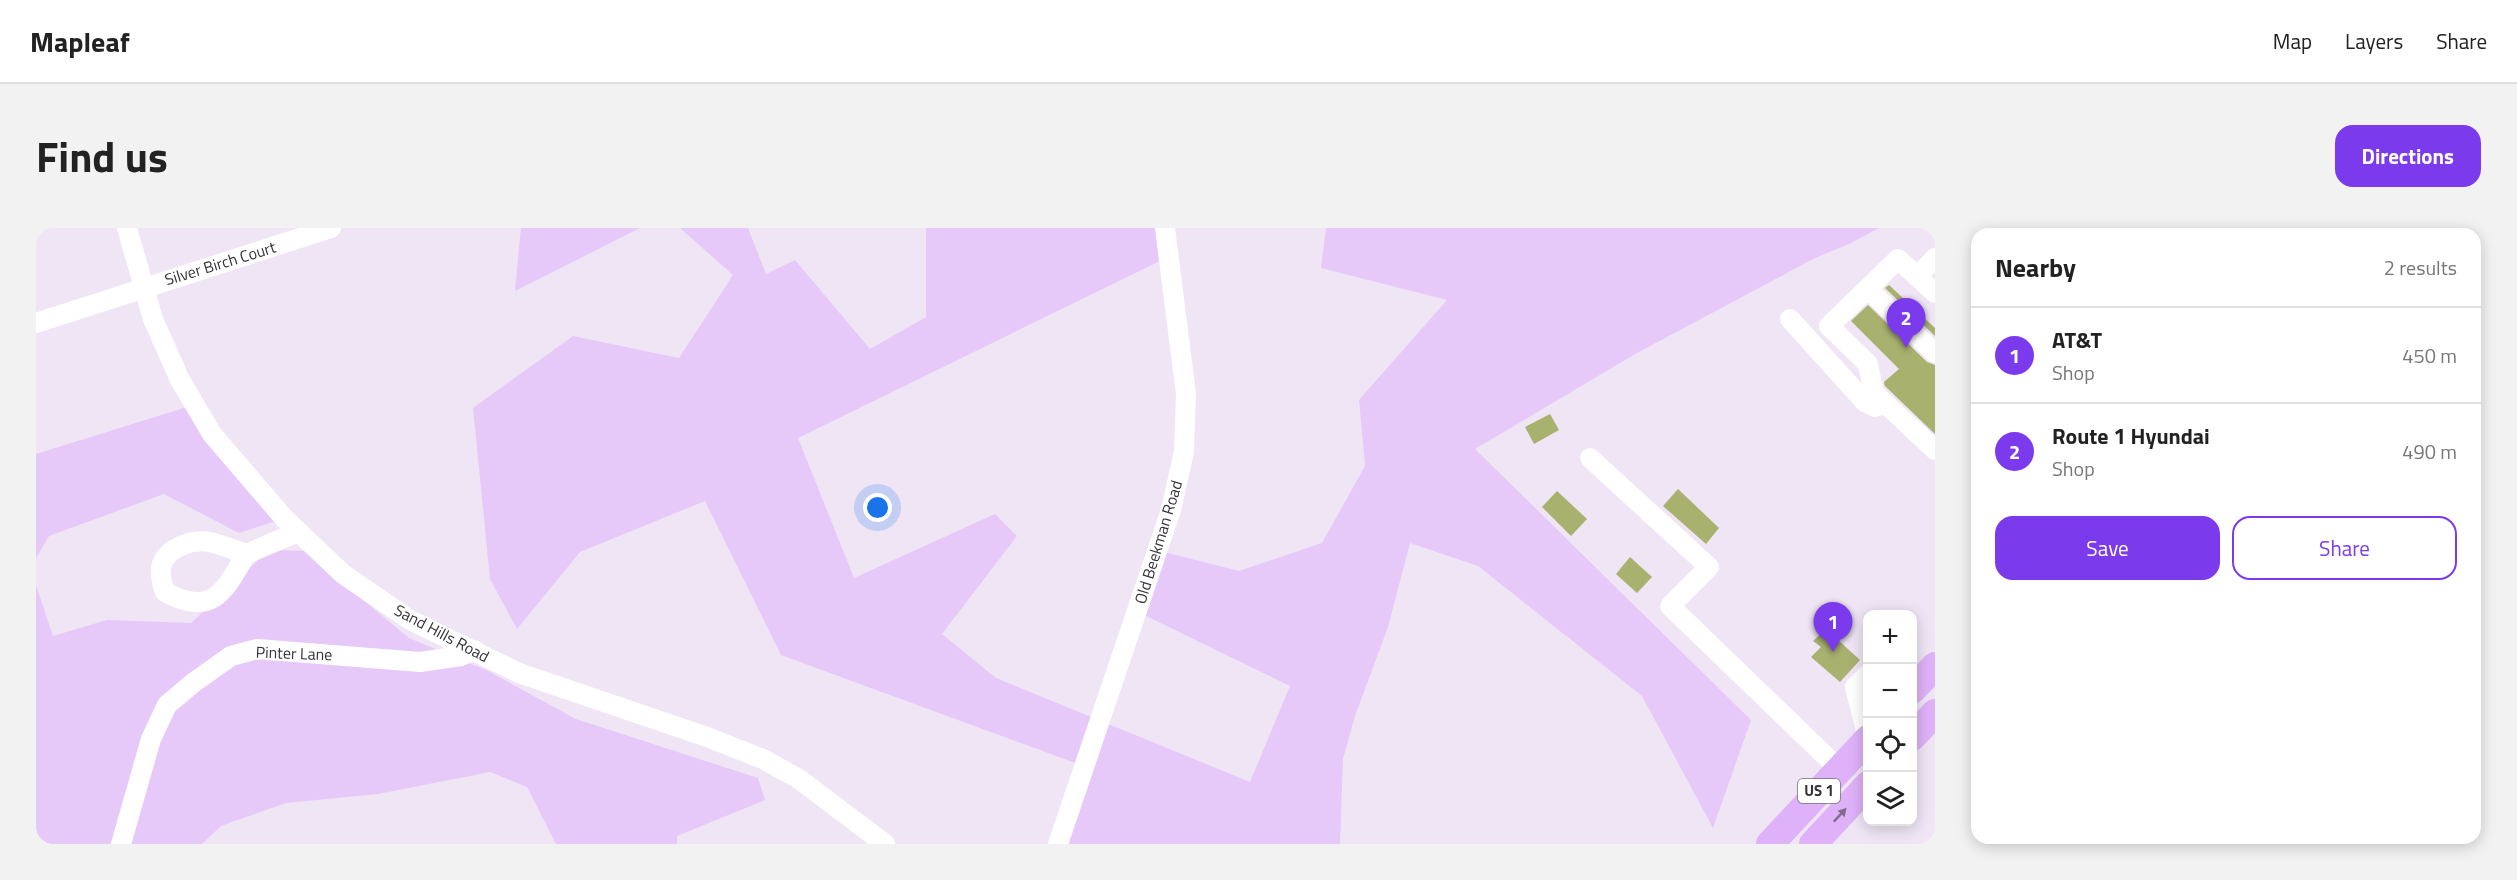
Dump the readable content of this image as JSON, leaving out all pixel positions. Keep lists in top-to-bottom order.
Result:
{
  "streets": {
    "highway": ["US 1"],
    "street": [
      "Silver Birch Court",
      "Old Beekman Road",
      "Sand Hills Road",
      "Pinter Lane"
    ]
  },
  "crossings": [
    ["Silver Birch Court", "Sand Hills Road"],
    ["Sand Hills Road", "Pinter Lane"]
  ],
  "page": {
    "header": "Mapleaf",
    "nav": ["Map", "Layers", "Share"],
    "title": "Find us",
    "buttons": [
      "Directions",
      ["Save", "Share"]
    ],
    "heading": ["Nearby", "2 results"],
    "pins": ["2", "1"],
    "list": [
      {
        "mark": "1",
        "name": "AT&T",
        "note": "Shop",
        "value": "450 m"
      },
      {
        "mark": "2",
        "name": "Route 1 Hyundai",
        "note": "Shop",
        "value": "490 m"
      }
    ],
    "map_buttons": ["+", "−"]
  }
}
